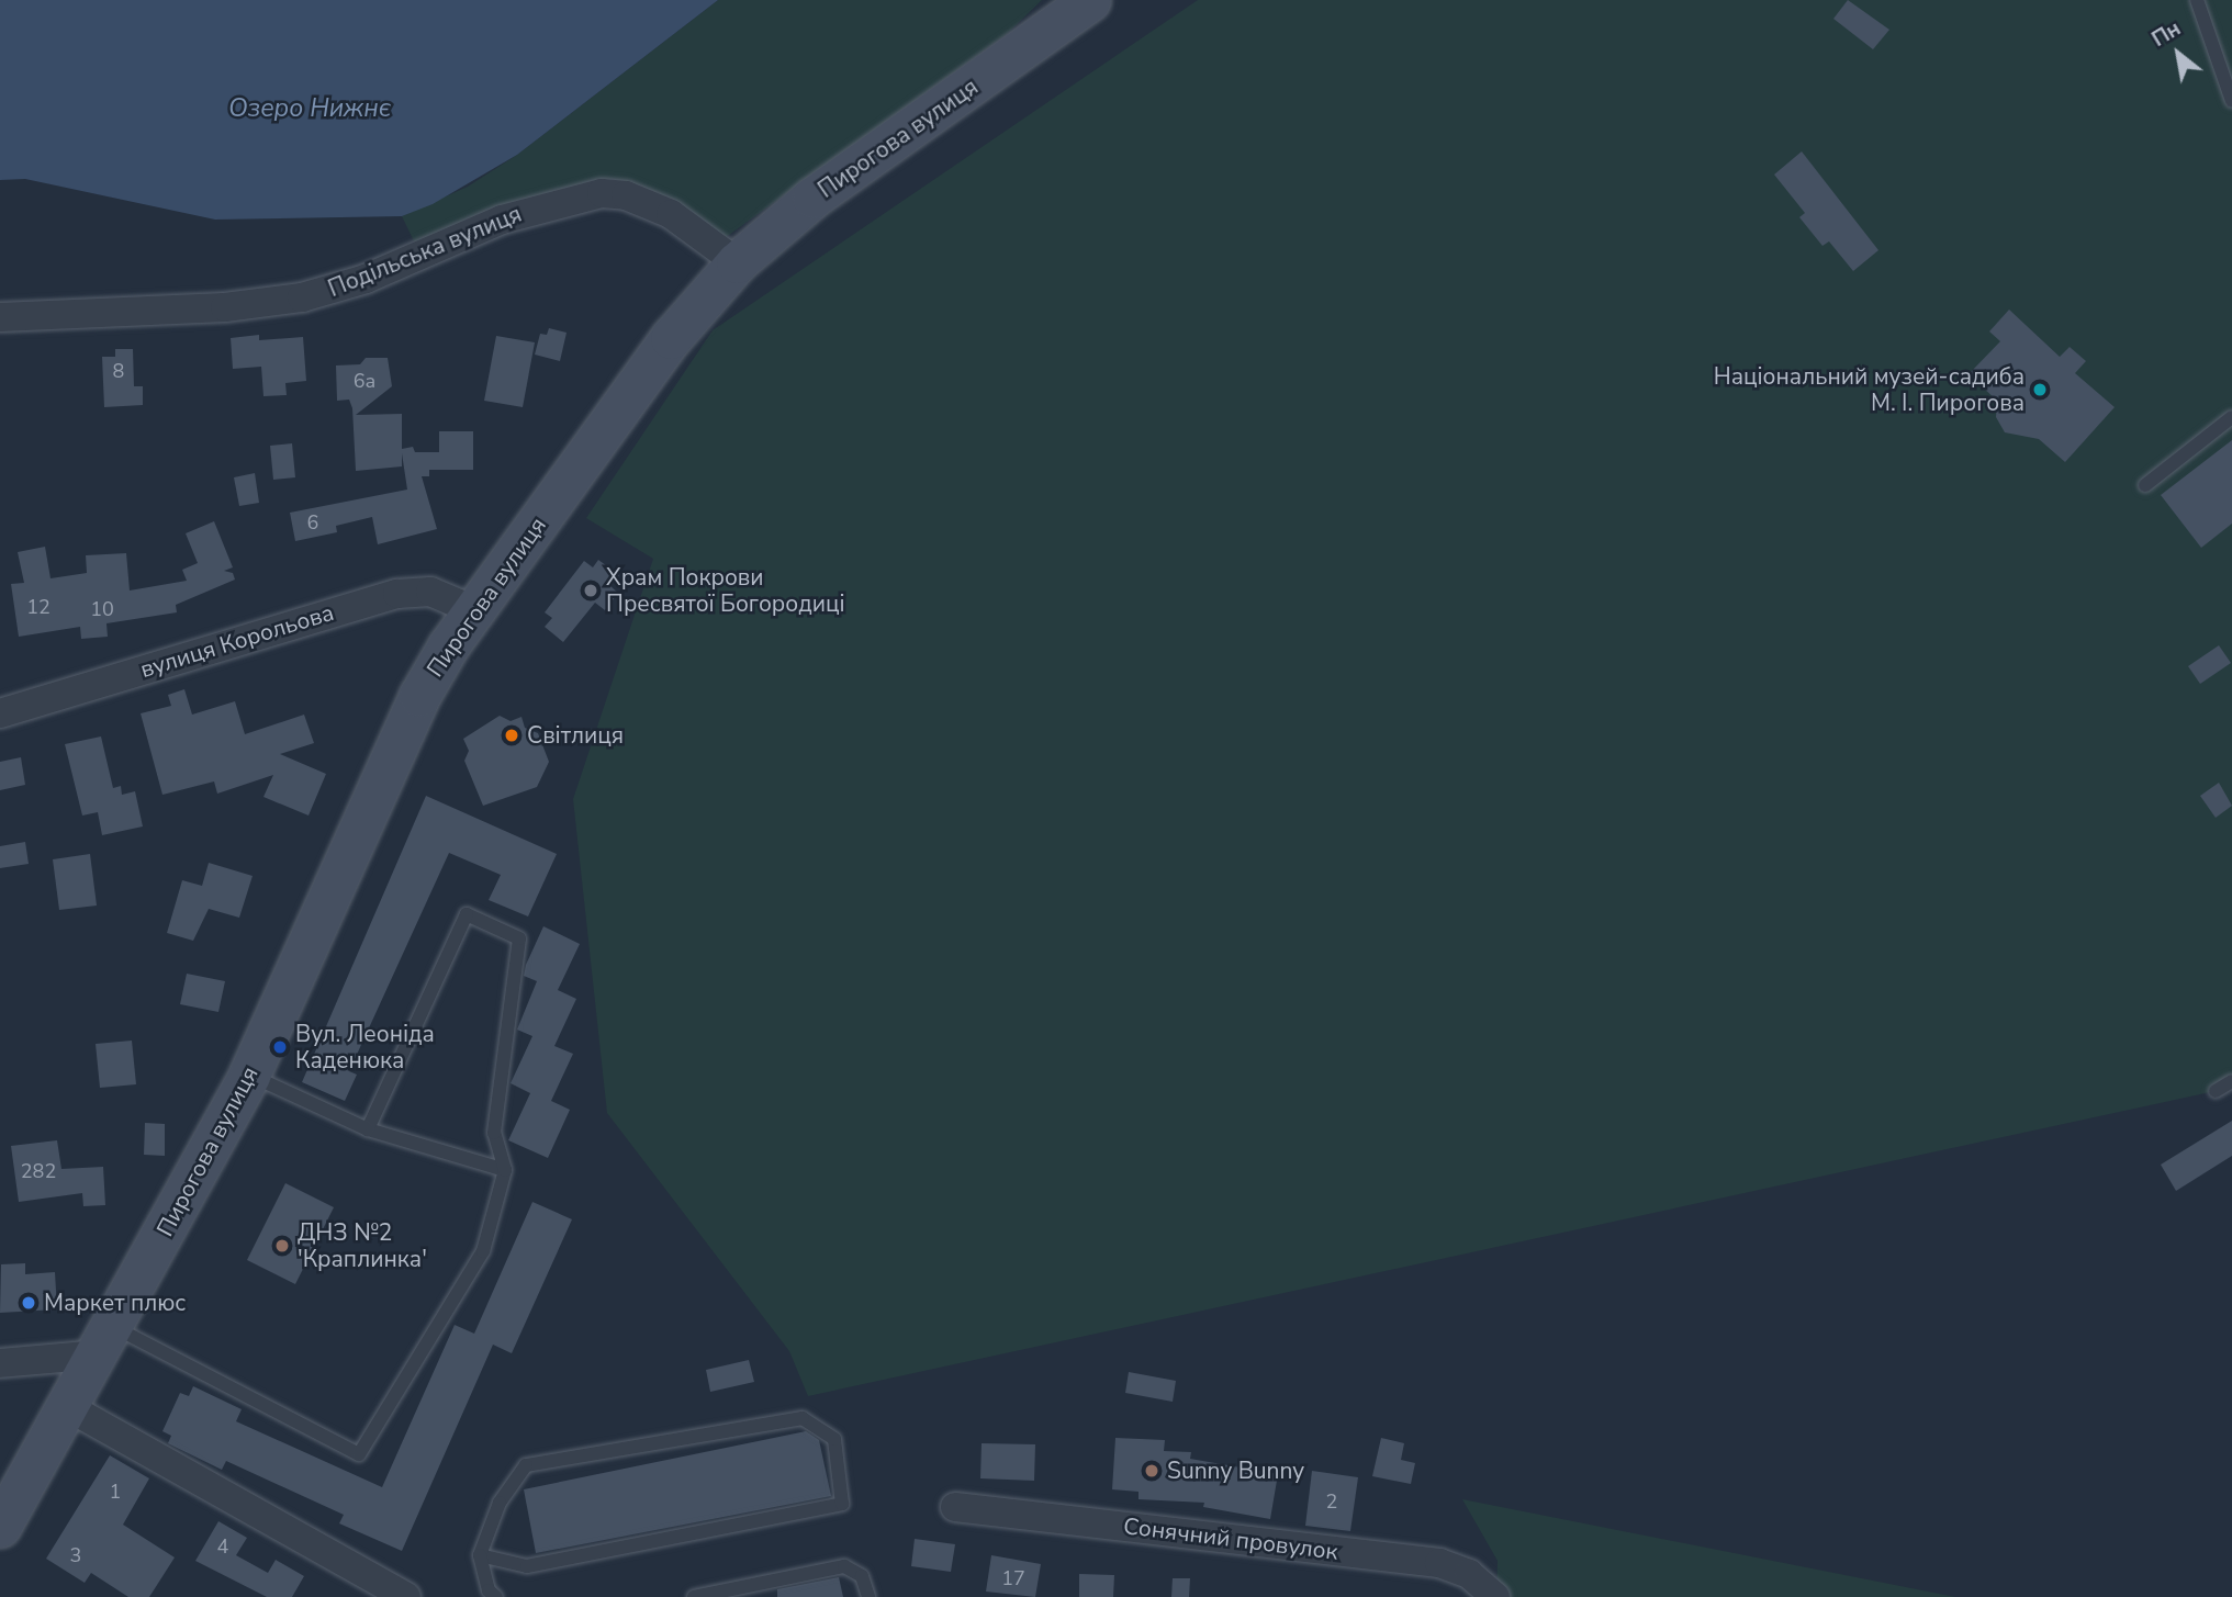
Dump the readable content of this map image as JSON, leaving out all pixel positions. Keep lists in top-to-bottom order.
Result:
{
  "streets": {
    "street": [
      "Пирогова вулиця",
      "Подільська вулиця",
      "вулиця Корольова",
      "Сонячний провулок"
    ]
  },
  "crossings": [
    ["Пирогова вулиця", "Подільська вулиця"],
    ["Пирогова вулиця", "вулиця Корольова"]
  ],
  "water": ["Озеро Нижнє"],
  "places": [
    "Національний музей-садиба М. І. Пирогова",
    "Храм Покрови Пресвятої Богородиці",
    "Світлиця",
    "Вул. Леоніда Каденюка",
    "ДНЗ №2 'Краплинка'",
    "Маркет плюс",
    "Sunny Bunny"
  ],
  "house_numbers": [
    "8",
    "6а",
    "6",
    "12",
    "10",
    "282",
    "1",
    "2",
    "4",
    "3",
    "17"
  ],
  "north": "top left"
}
